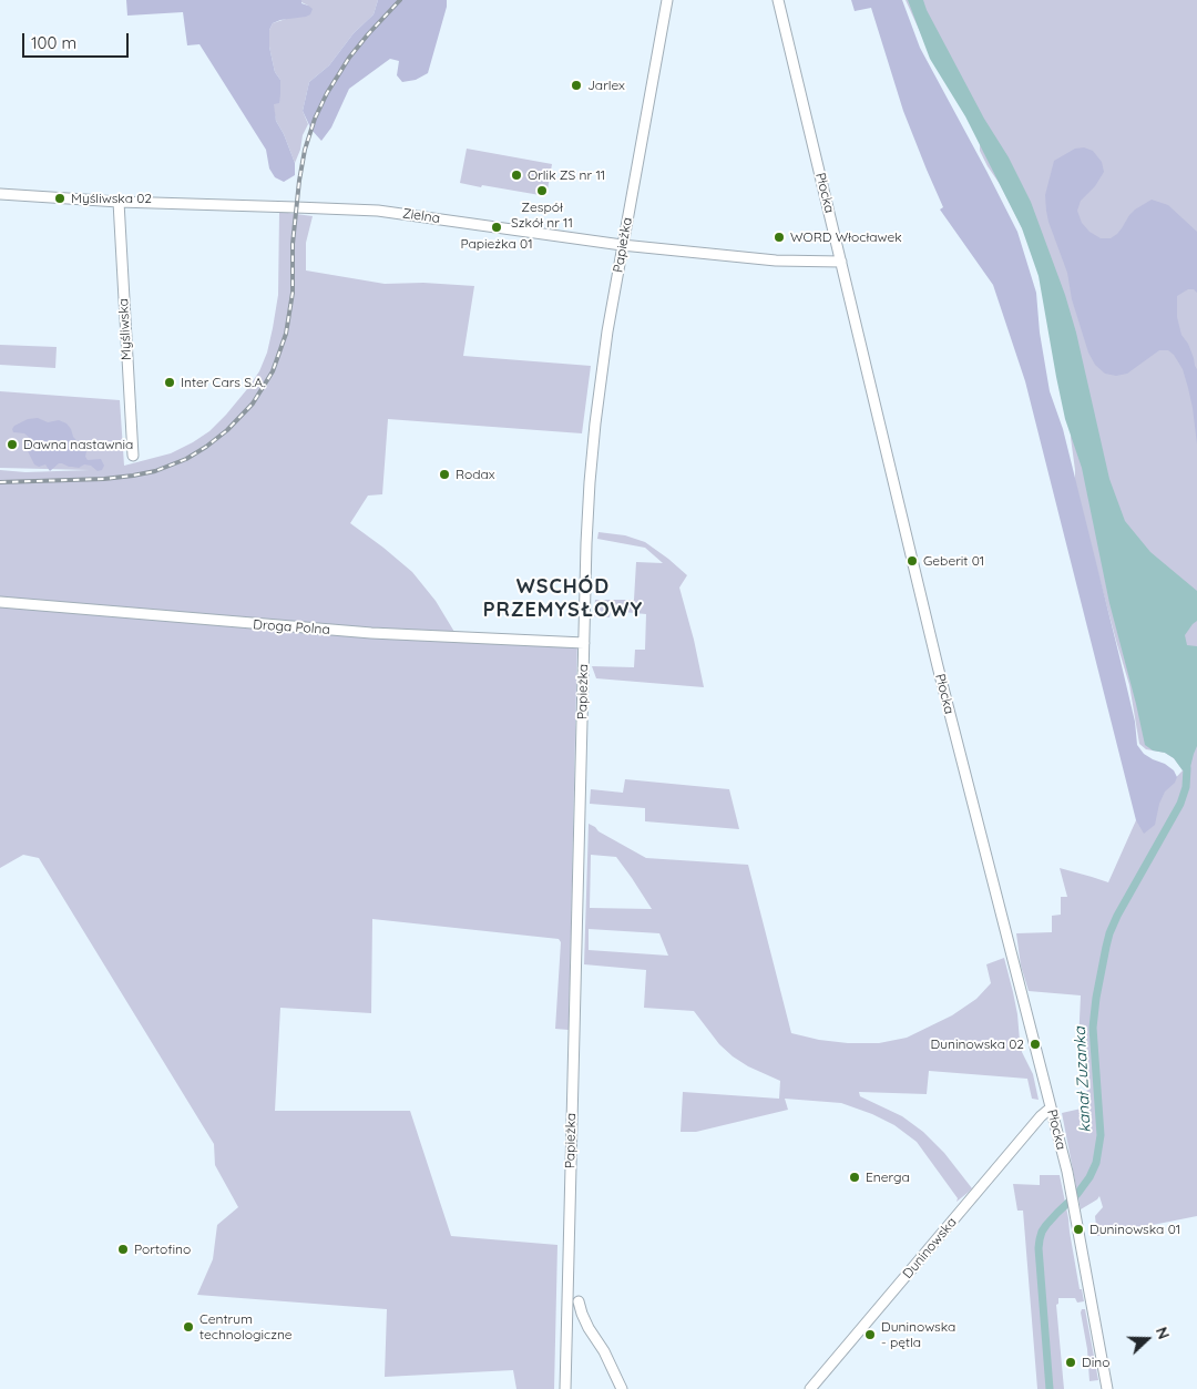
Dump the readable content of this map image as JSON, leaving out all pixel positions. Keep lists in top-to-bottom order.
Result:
{
  "streets": {
    "street": [
      "Płocka",
      "Zielna",
      "Papieżka",
      "Myśliwska",
      "Droga Polna",
      "Duninowska"
    ]
  },
  "crossings": [
    ["Płocka", "Zielna"],
    ["Płocka", "Duninowska"],
    ["Zielna", "Papieżka"],
    ["Zielna", "Myśliwska"],
    ["Papieżka", "Droga Polna"]
  ],
  "districts": ["WSCHÓD PRZEMYSŁOWY"],
  "water": ["kanał Zuzanka"],
  "places": [
    "Jarlex",
    "Orlik ZS nr 11",
    "Zespół Szkół nr 11",
    "Myśliwska 02",
    "Papieżka 01",
    "WORD Włocławek",
    "Inter Cars S.A.",
    "Dawna nastawnia",
    "Rodax",
    "Geberit 01",
    "Duninowska 02",
    "Energa",
    "Duninowska 01",
    "Portofino",
    "Centrum technologiczne",
    "Duninowska - pętla",
    "Dino"
  ],
  "scale_bar": "100 m",
  "north": "right"
}
